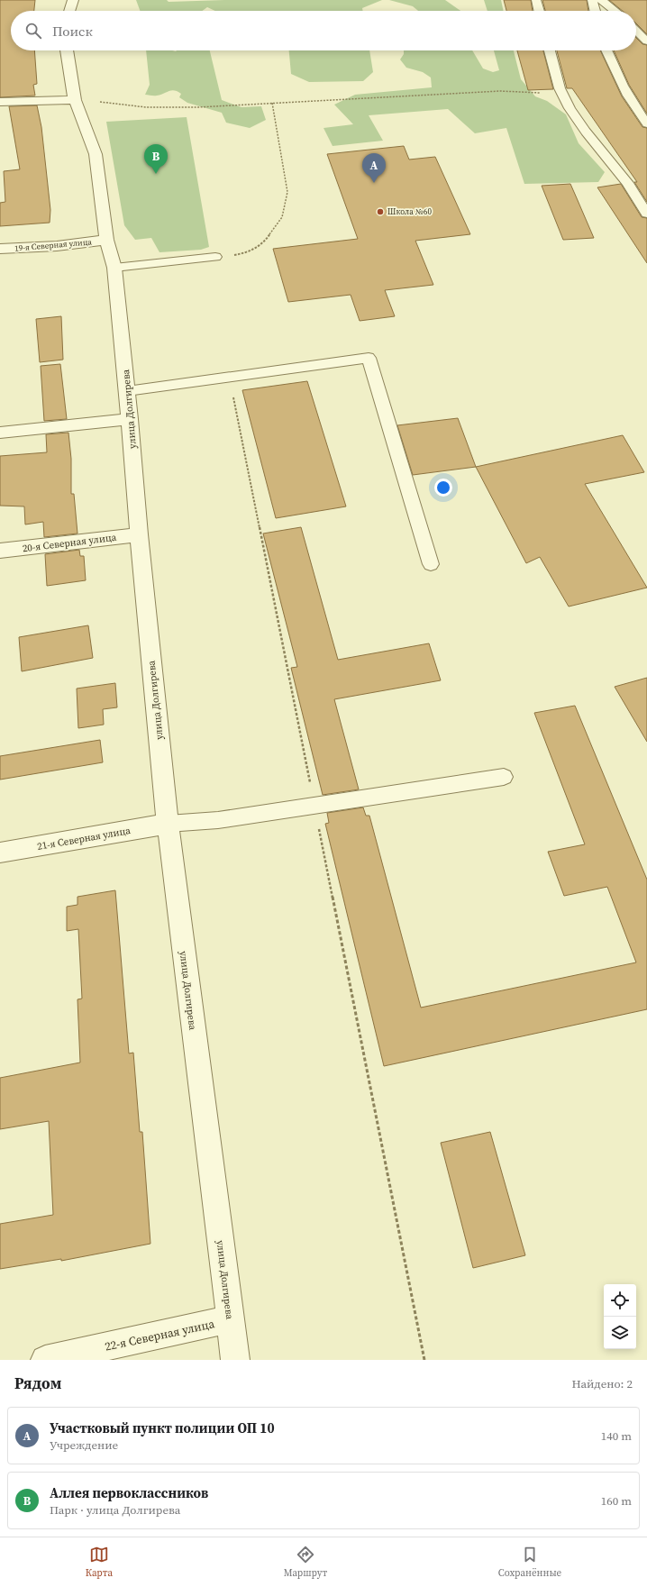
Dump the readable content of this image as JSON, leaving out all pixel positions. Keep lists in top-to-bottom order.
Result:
{
  "streets": {
    "street": [
      "19-я Северная улица",
      "улица Долгирева",
      "20-я Северная улица",
      "21-я Северная улица",
      "22-я Северная улица"
    ]
  },
  "crossings": [
    ["19-я Северная улица", "улица Долгирева"],
    ["улица Долгирева", "20-я Северная улица"],
    ["улица Долгирева", "21-я Северная улица"],
    ["улица Долгирева", "22-я Северная улица"]
  ],
  "places": ["Школа №60"],
  "page": {
    "search": "Поиск",
    "pins": ["B", "A"],
    "heading": ["Рядом", "Найдено: 2"],
    "list": [
      {
        "mark": "A",
        "name": "Участковый пункт полиции ОП 10",
        "note": "Учреждение",
        "value": "140 m"
      },
      {
        "mark": "B",
        "name": "Аллея первоклассников",
        "note": "Парк · улица Долгирева",
        "value": "160 m"
      }
    ],
    "nav": ["Карта", "Маршрут", "Сохранённые"]
  }
}
